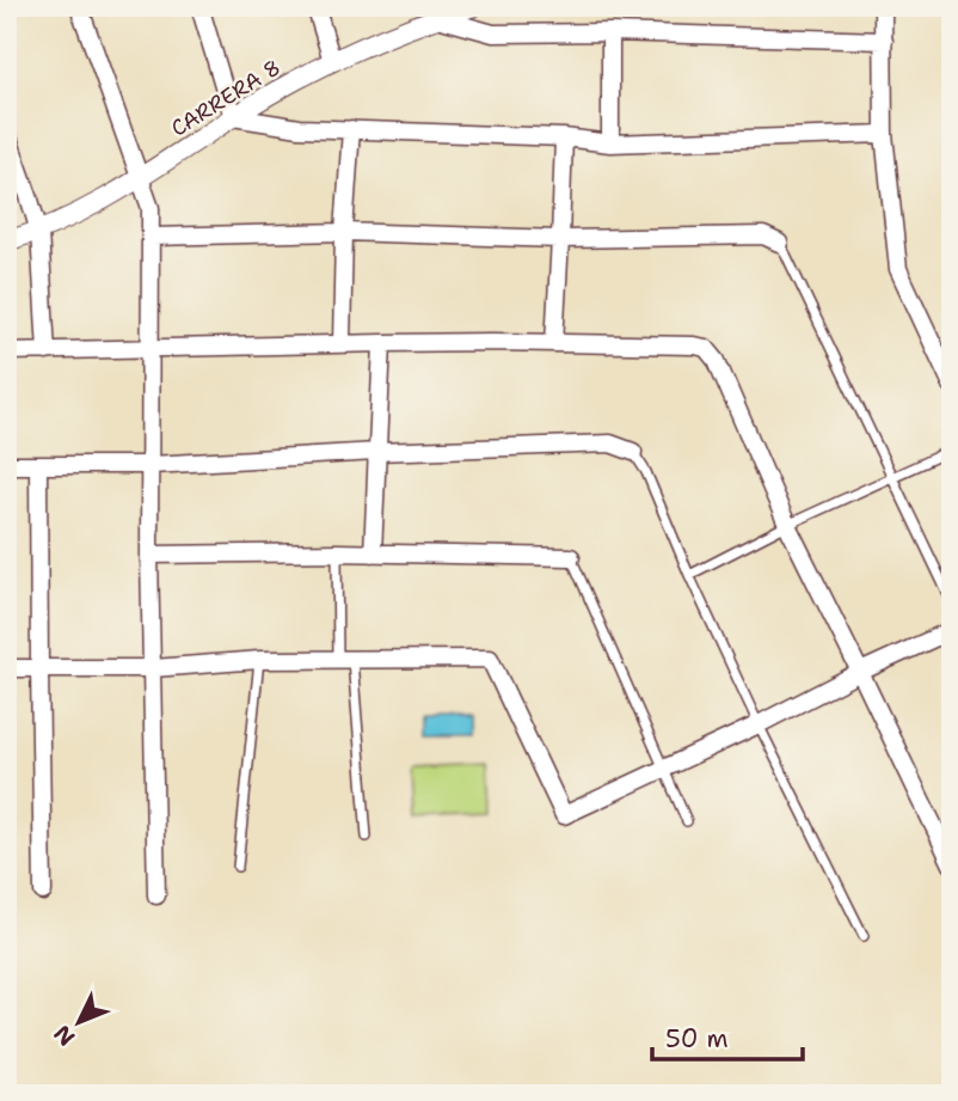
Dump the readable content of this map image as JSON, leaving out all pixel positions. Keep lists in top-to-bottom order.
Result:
{
  "streets": {
    "street": ["CARRERA 8"]
  },
  "scale_bar": "50 m",
  "north": "bottom left"
}
